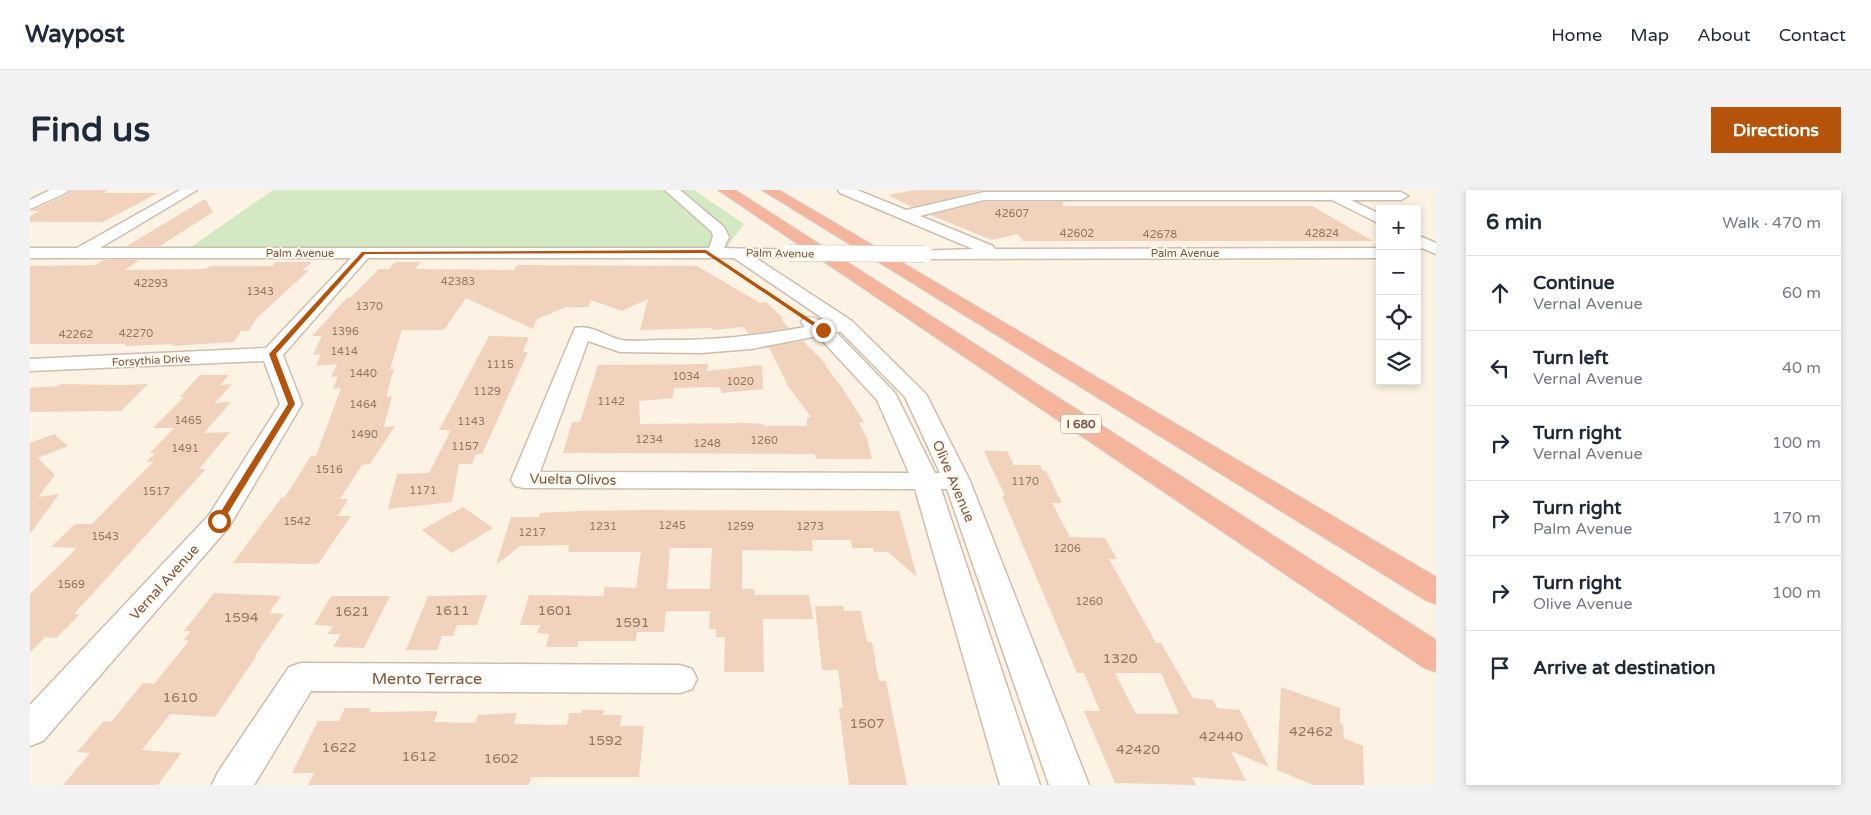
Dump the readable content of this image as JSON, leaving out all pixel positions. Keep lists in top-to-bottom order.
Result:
{
  "streets": {
    "highway": ["I 680"],
    "street": [
      "Palm Avenue",
      "Forsythia Drive",
      "Vuelta Olivos",
      "Olive Avenue",
      "Vernal Avenue",
      "Mento Terrace"
    ]
  },
  "crossings": [
    ["Palm Avenue", "Olive Avenue"],
    ["Forsythia Drive", "Vernal Avenue"],
    ["Vuelta Olivos", "Olive Avenue"]
  ],
  "house_numbers": [
    "42607",
    "42602",
    "42824",
    "42678",
    "42383",
    "42293",
    "1343",
    "1370",
    "1396",
    "42270",
    "42262",
    "1414",
    "1115",
    "1440",
    "1034",
    "1020",
    "1129",
    "1142",
    "1464",
    "1465",
    "1143",
    "1490",
    "1234",
    "1260",
    "1248",
    "1157",
    "1491",
    "1516",
    "1170",
    "1171",
    "1517",
    "1542",
    "1245",
    "1231",
    "1259",
    "1273",
    "1217",
    "1543",
    "1206",
    "1569",
    "1260",
    "1611",
    "1601",
    "1621",
    "1594",
    "1591",
    "1320",
    "1610",
    "1507",
    "42462",
    "42440",
    "1592",
    "1622",
    "42420",
    "1612",
    "1602"
  ],
  "page": {
    "header": "Waypost",
    "nav": [
      "Home",
      "Map",
      "About",
      "Contact"
    ],
    "buttons": "Directions",
    "title": "Find us",
    "heading": ["6 min", "Walk · 470 m"],
    "map_buttons": ["+", "−"],
    "list": [
      ["Continue", "Vernal Avenue", "60 m"],
      ["Turn left", "Vernal Avenue", "40 m"],
      ["Turn right", "Vernal Avenue", "100 m"],
      ["Turn right", "Palm Avenue", "170 m"],
      ["Turn right", "Olive Avenue", "100 m"],
      "Arrive at destination"
    ]
  }
}
